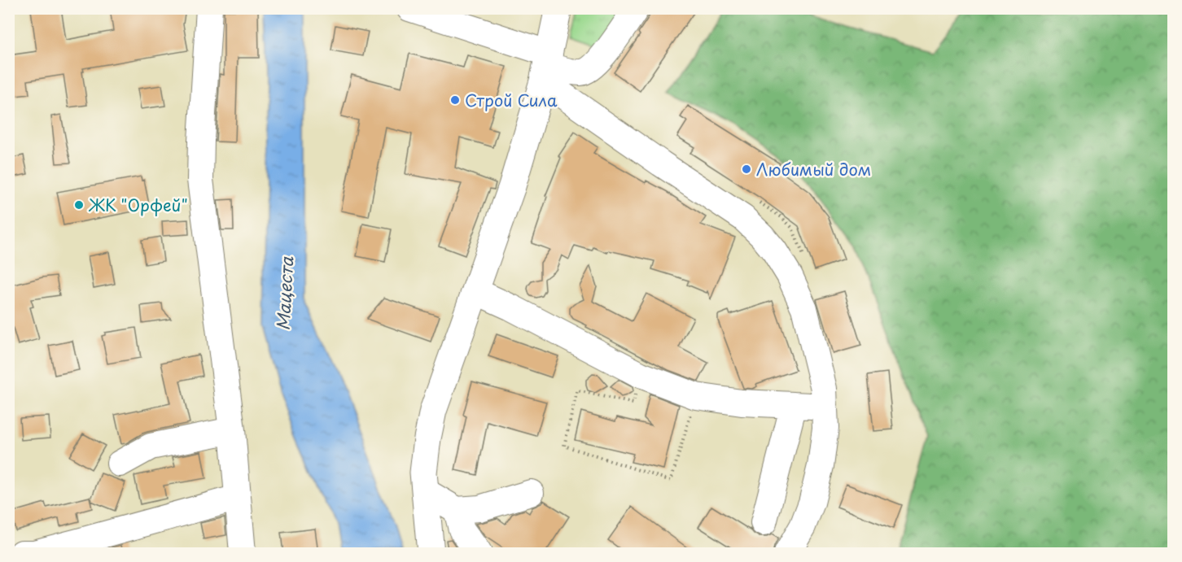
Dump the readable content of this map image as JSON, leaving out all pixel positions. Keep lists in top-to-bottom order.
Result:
{
  "water": ["Мацеста"],
  "places": ["Строй Сила", "Любимый дом", "ЖК \"Орфей\""]
}
